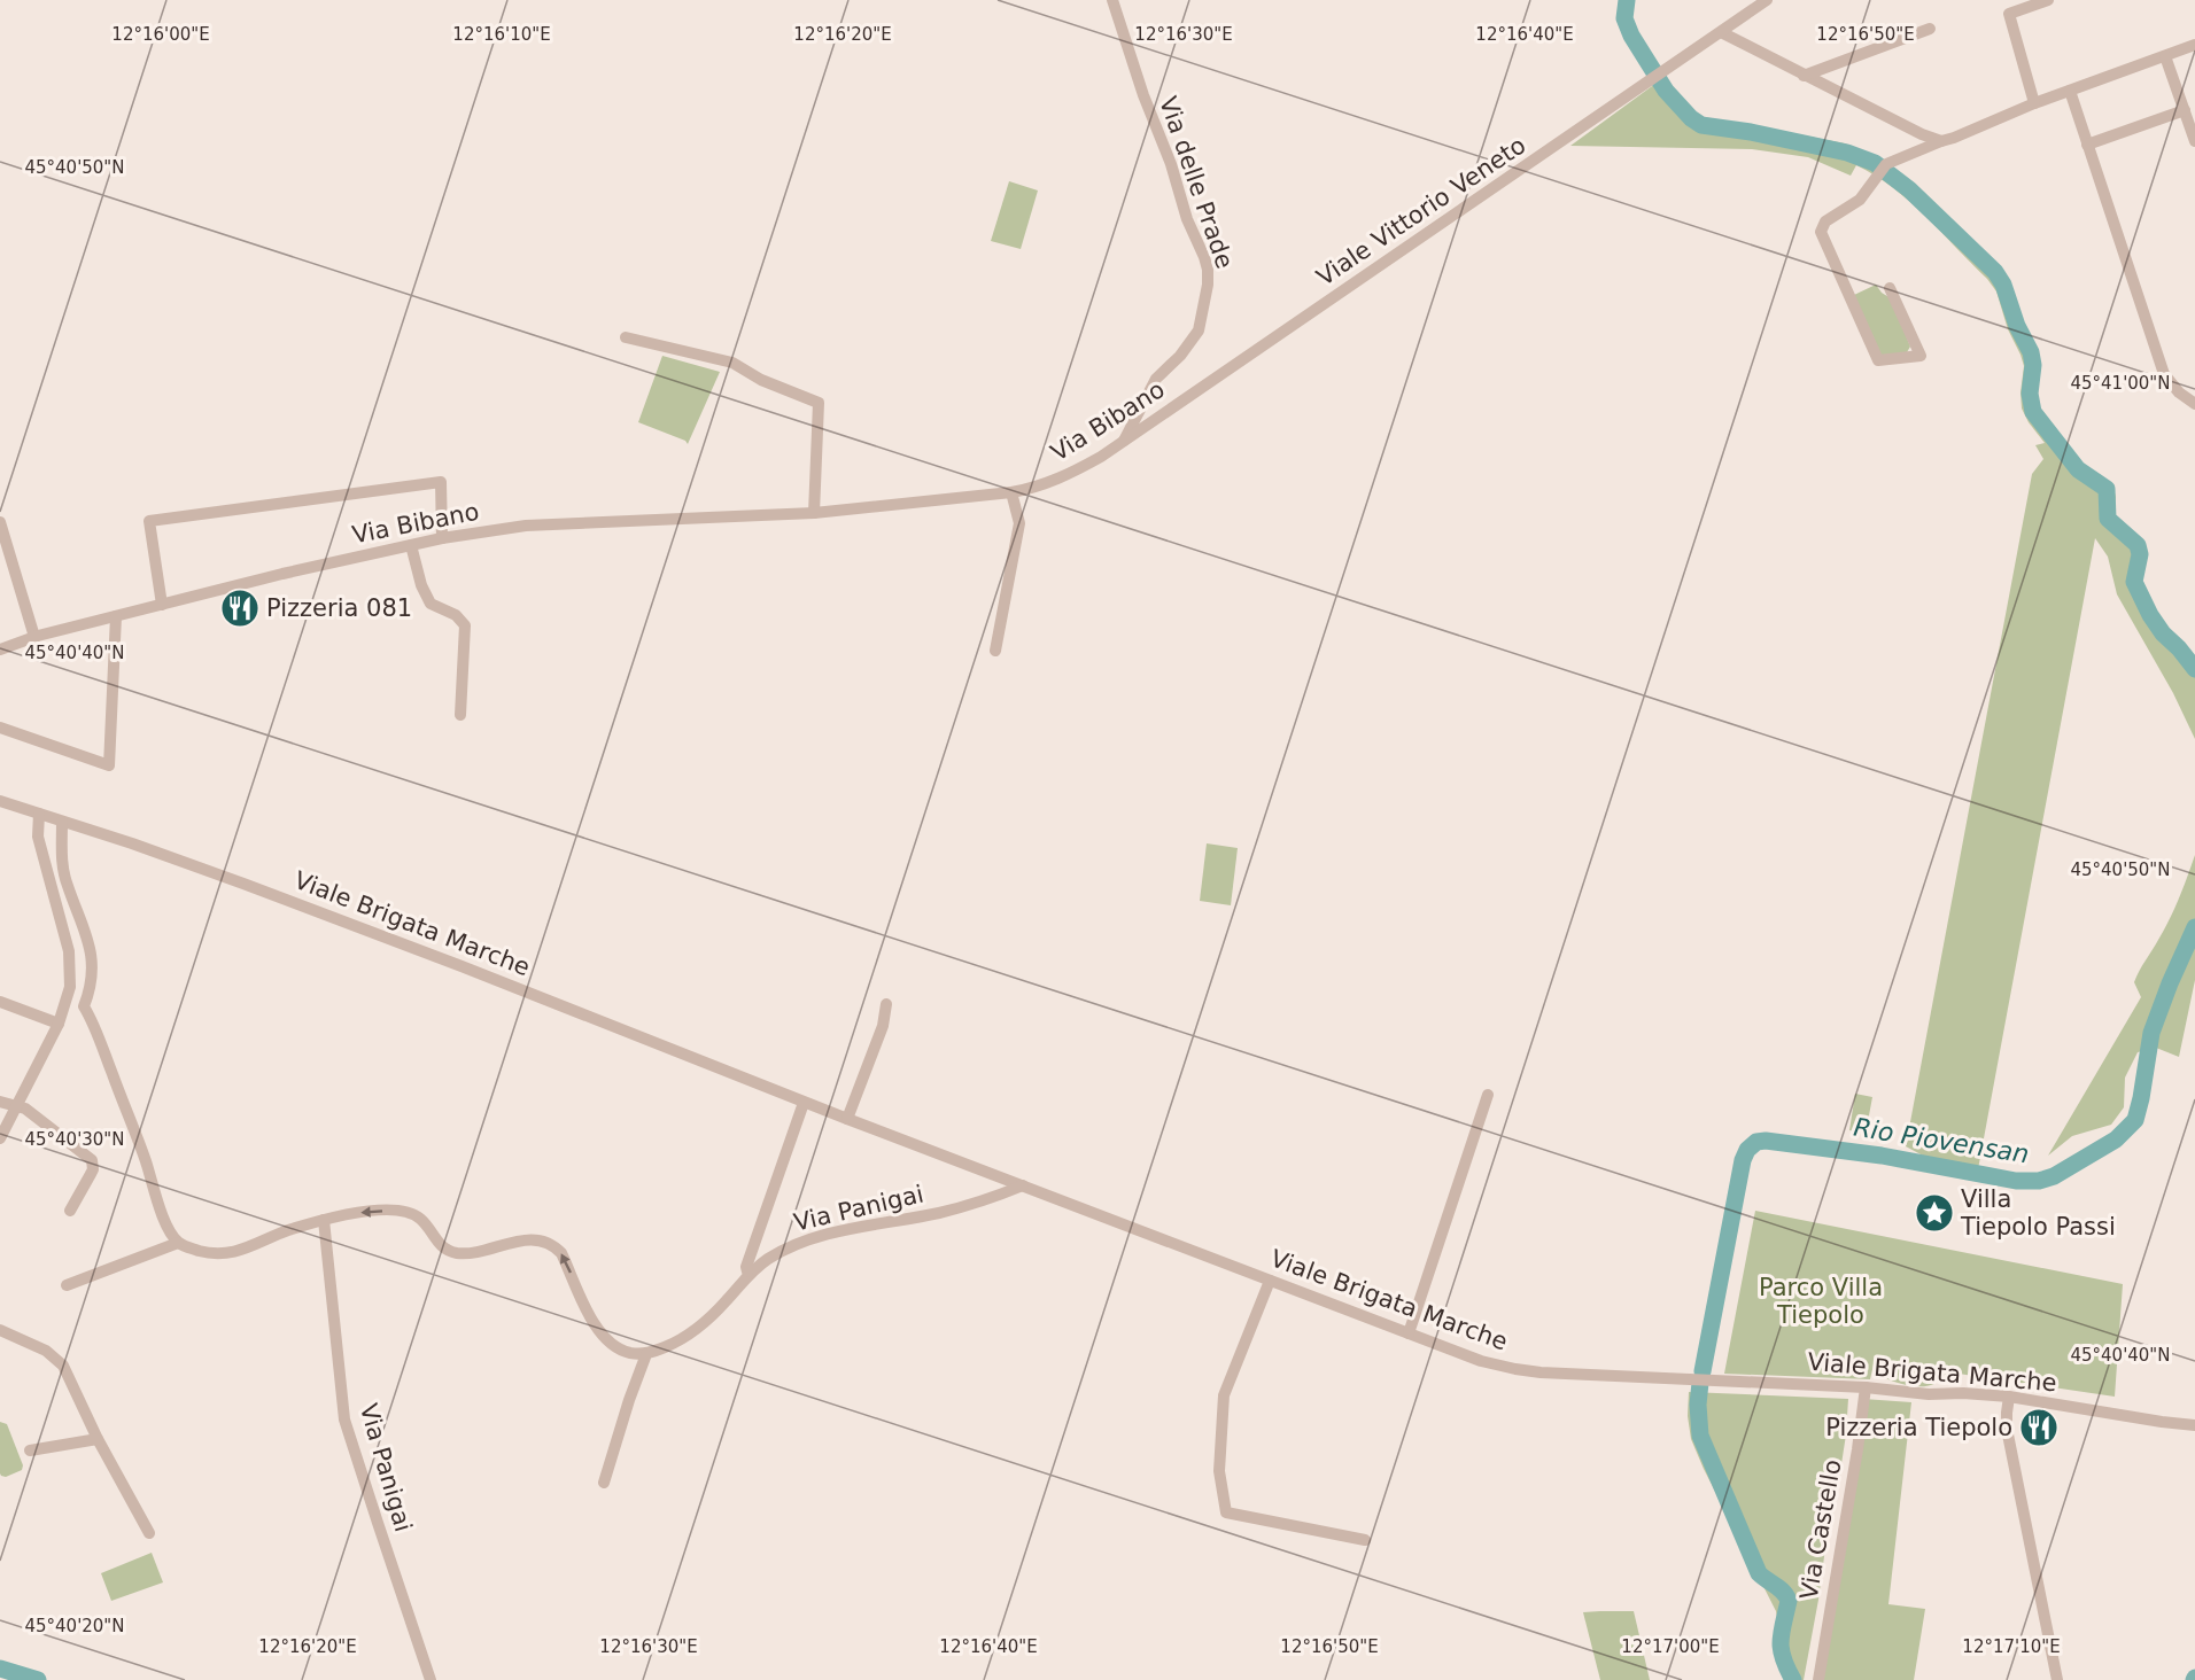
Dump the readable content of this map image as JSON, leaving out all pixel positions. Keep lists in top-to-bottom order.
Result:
{
  "streets": {
    "street": [
      "Via delle Prade",
      "Viale Vittorio Veneto",
      "Via Bibano",
      "Viale Brigata Marche",
      "Via Panigai",
      "Via Castello"
    ]
  },
  "crossings": [
    ["Via delle Prade", "Via Bibano"],
    ["Viale Vittorio Veneto", "Via Bibano"],
    ["Viale Brigata Marche", "Via Panigai"],
    ["Viale Brigata Marche", "Via Castello"]
  ],
  "water": ["Rio Piovensan"],
  "parks": ["Parco Villa Tiepolo"],
  "places": {
    "restaurant": ["Pizzeria 081", "Pizzeria Tiepolo"],
    "place": ["Villa Tiepolo Passi"]
  },
  "coordinates": [
    "12°16'00\"E",
    "12°16'10\"E",
    "12°16'20\"E",
    "12°16'30\"E",
    "12°16'40\"E",
    "12°16'50\"E",
    "45°40'50\"N",
    "45°41'00\"N",
    "45°40'40\"N",
    "45°40'30\"N",
    "45°40'20\"N",
    "12°17'00\"E",
    "12°17'10\"E"
  ]
}
